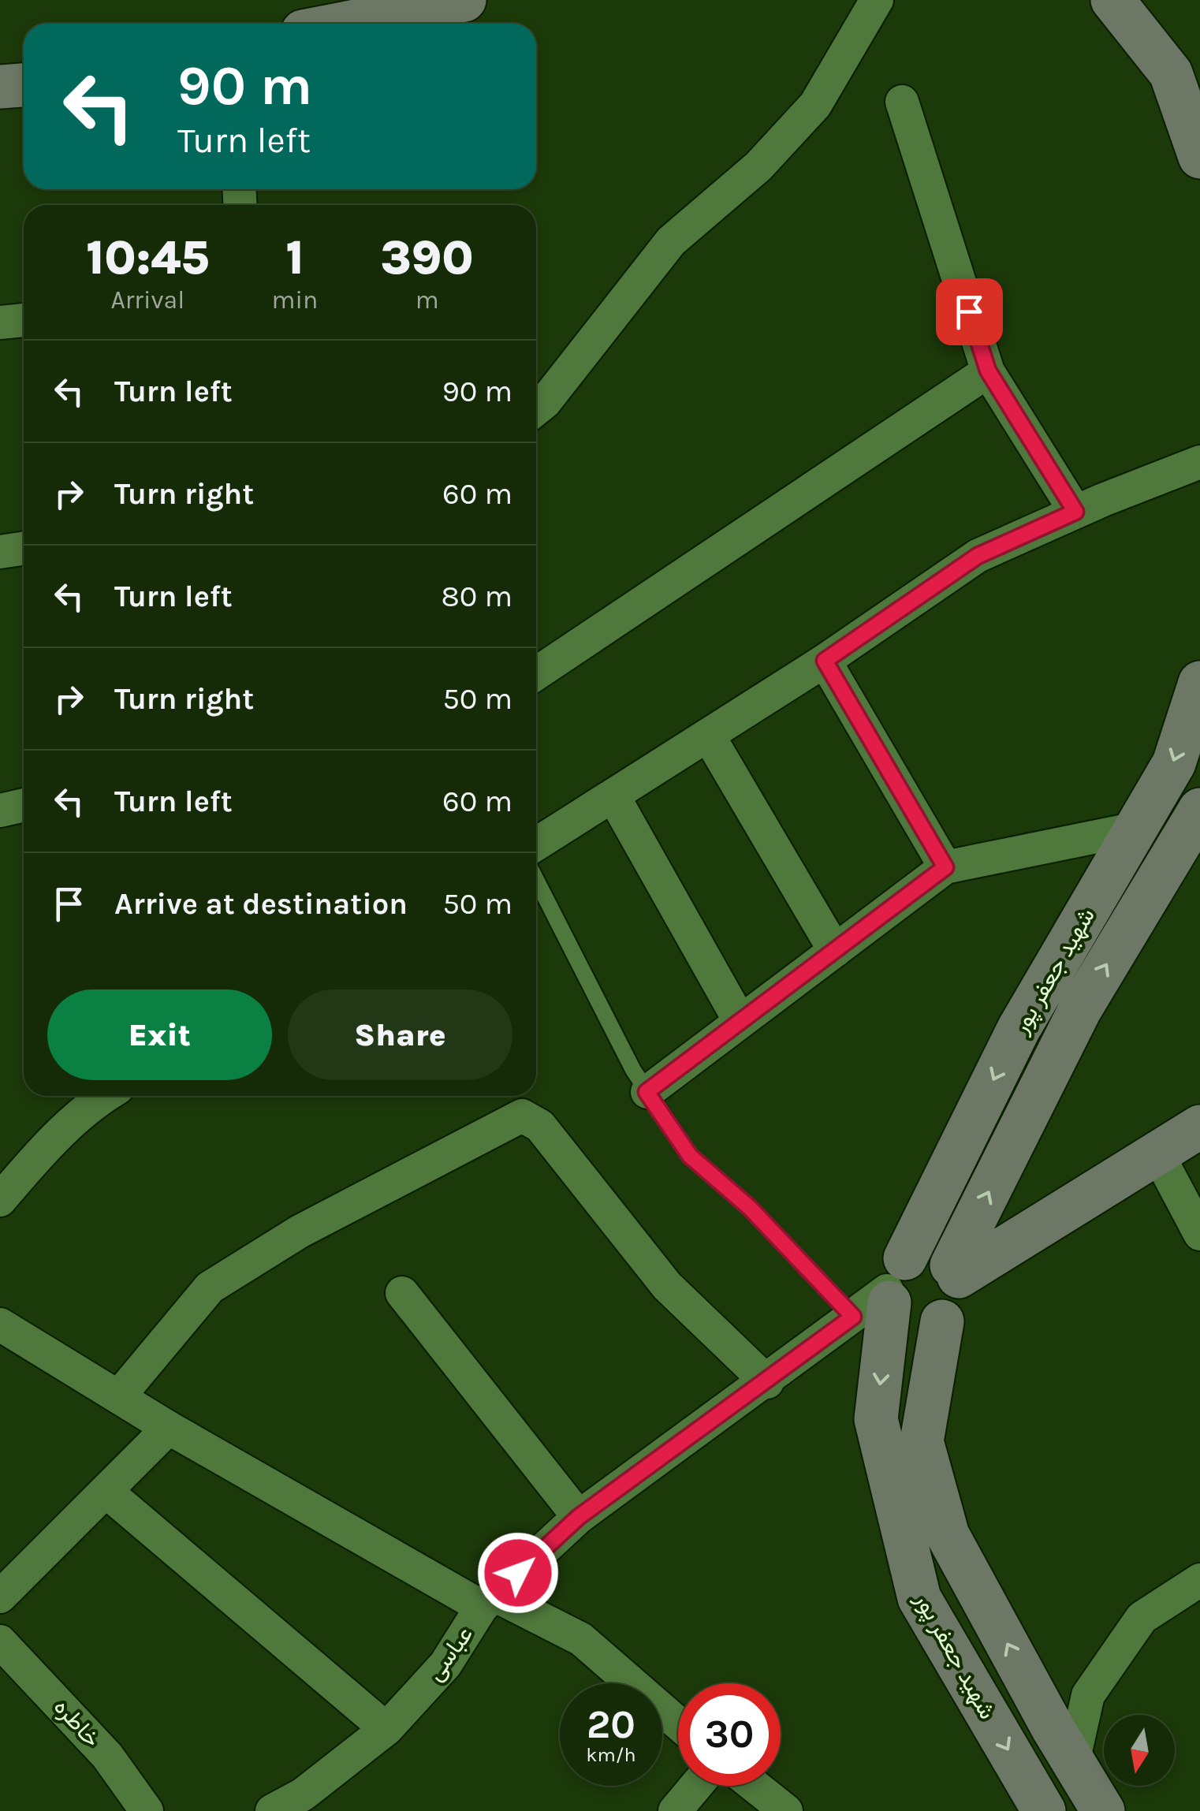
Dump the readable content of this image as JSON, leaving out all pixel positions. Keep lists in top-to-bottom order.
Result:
{
  "streets": {
    "street": ["شهید جعفر پور", "عباسی", "خاطره"]
  },
  "crossings": [
    ["شهید جعفر پور", "عباسی"]
  ],
  "north": "bottom",
  "page": {
    "turn": ["90 m", "Turn left"],
    "eta": [
      "10:45",
      "Arrival",
      "1",
      "min",
      "390",
      "m"
    ],
    "list": [
      {
        "name": "Turn left",
        "value": "90 m"
      },
      {
        "name": "Turn right",
        "value": "60 m"
      },
      {
        "name": "Turn left",
        "value": "80 m"
      },
      {
        "name": "Turn right",
        "value": "50 m"
      },
      {
        "name": "Turn left",
        "value": "60 m"
      },
      {
        "name": "Arrive at destination",
        "value": "50 m"
      }
    ],
    "buttons": ["Exit", "Share"],
    "speed": "20 km/h",
    "limit": "30"
  }
}
